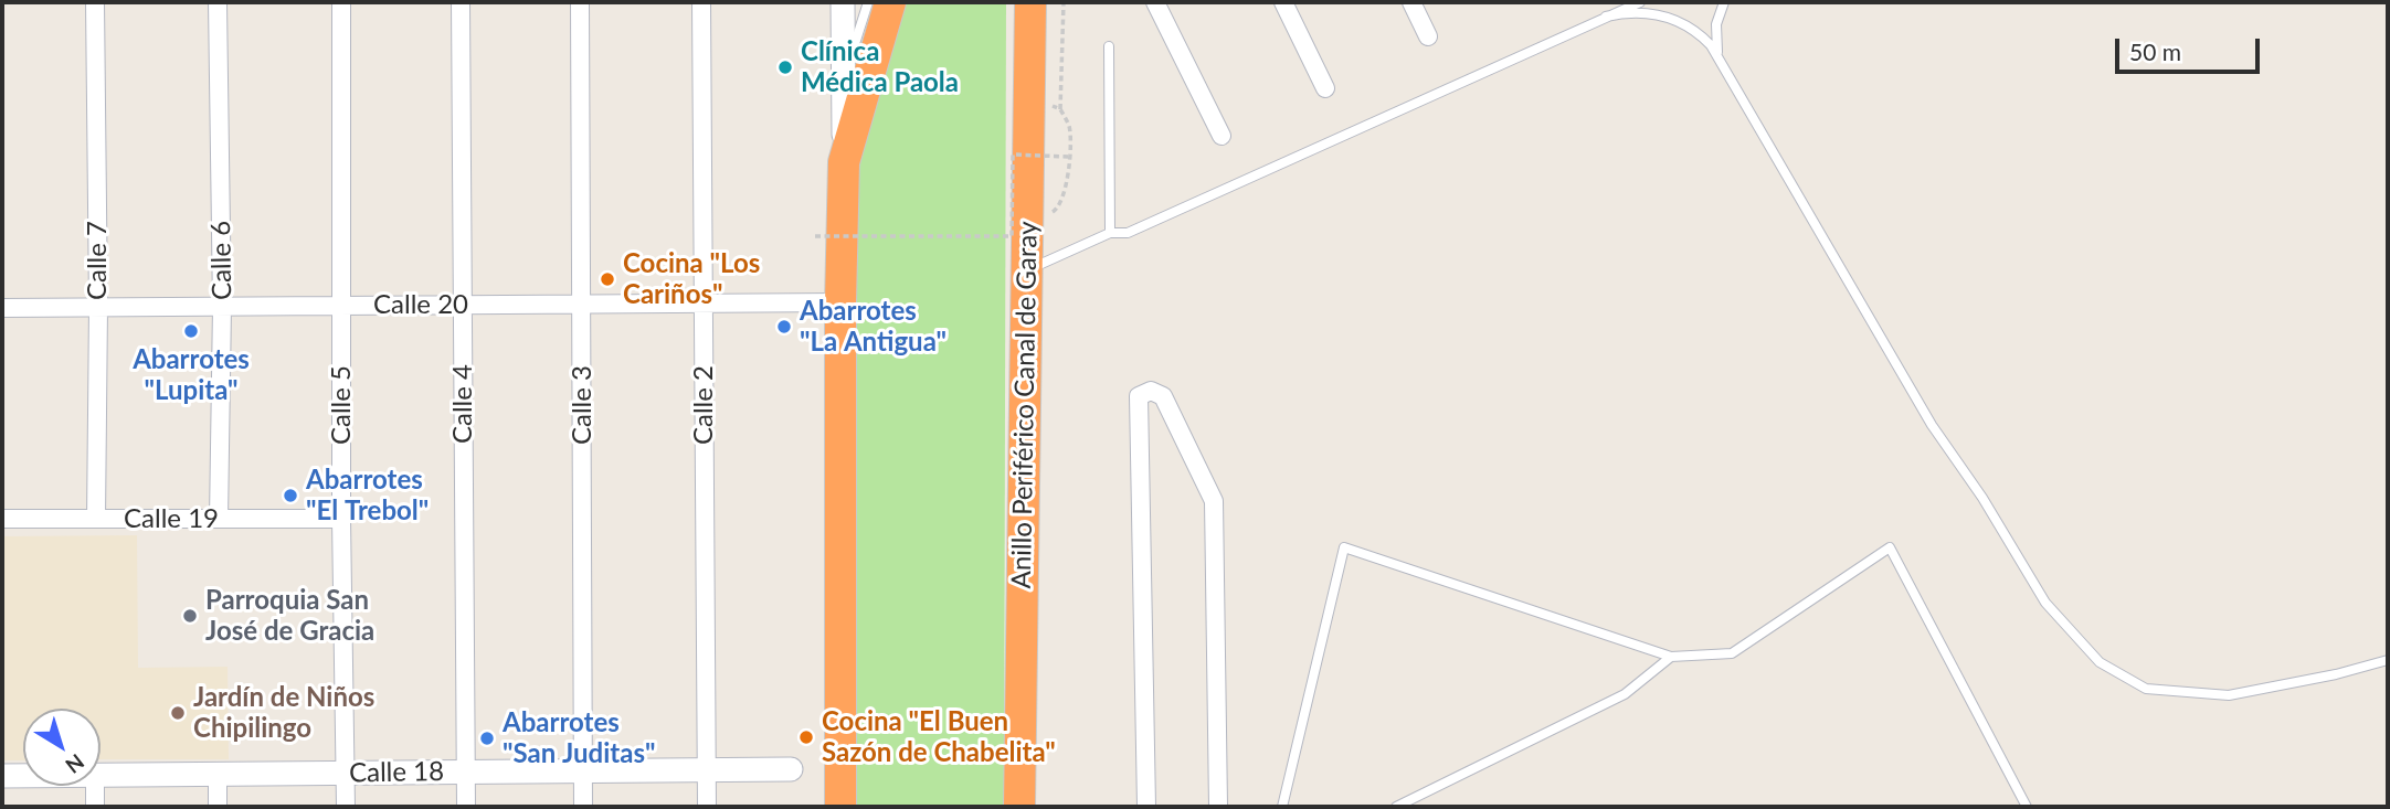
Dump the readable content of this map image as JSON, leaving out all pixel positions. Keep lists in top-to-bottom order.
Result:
{
  "streets": {
    "highway": ["Anillo Periférico Canal de Garay"],
    "street": [
      "Calle 7",
      "Calle 6",
      "Calle 20",
      "Calle 4",
      "Calle 5",
      "Calle 3",
      "Calle 2",
      "Calle 19",
      "Calle 18"
    ]
  },
  "crossings": [
    ["Calle 7", "Calle 20"],
    ["Calle 7", "Calle 19"],
    ["Calle 6", "Calle 20"],
    ["Calle 6", "Calle 19"],
    ["Calle 20", "Calle 4"],
    ["Calle 20", "Calle 5"],
    ["Calle 20", "Calle 3"],
    ["Calle 20", "Calle 2"],
    ["Calle 4", "Calle 18"],
    ["Calle 5", "Calle 19"],
    ["Calle 5", "Calle 18"],
    ["Calle 3", "Calle 18"],
    ["Calle 2", "Calle 18"]
  ],
  "places": [
    "Clínica Médica Paola",
    "Cocina \"Los Cariños\"",
    "Abarrotes \"La Antigua\"",
    "Abarrotes \"Lupita\"",
    "Abarrotes \"El Trebol\"",
    "Parroquia San José de Gracia",
    "Jardín de Niños Chipilingo",
    "Cocina \"El Buen Sazón de Chabelita\"",
    "Abarrotes \"San Juditas\""
  ],
  "scale_bar": "50 m",
  "north": "bottom right"
}
